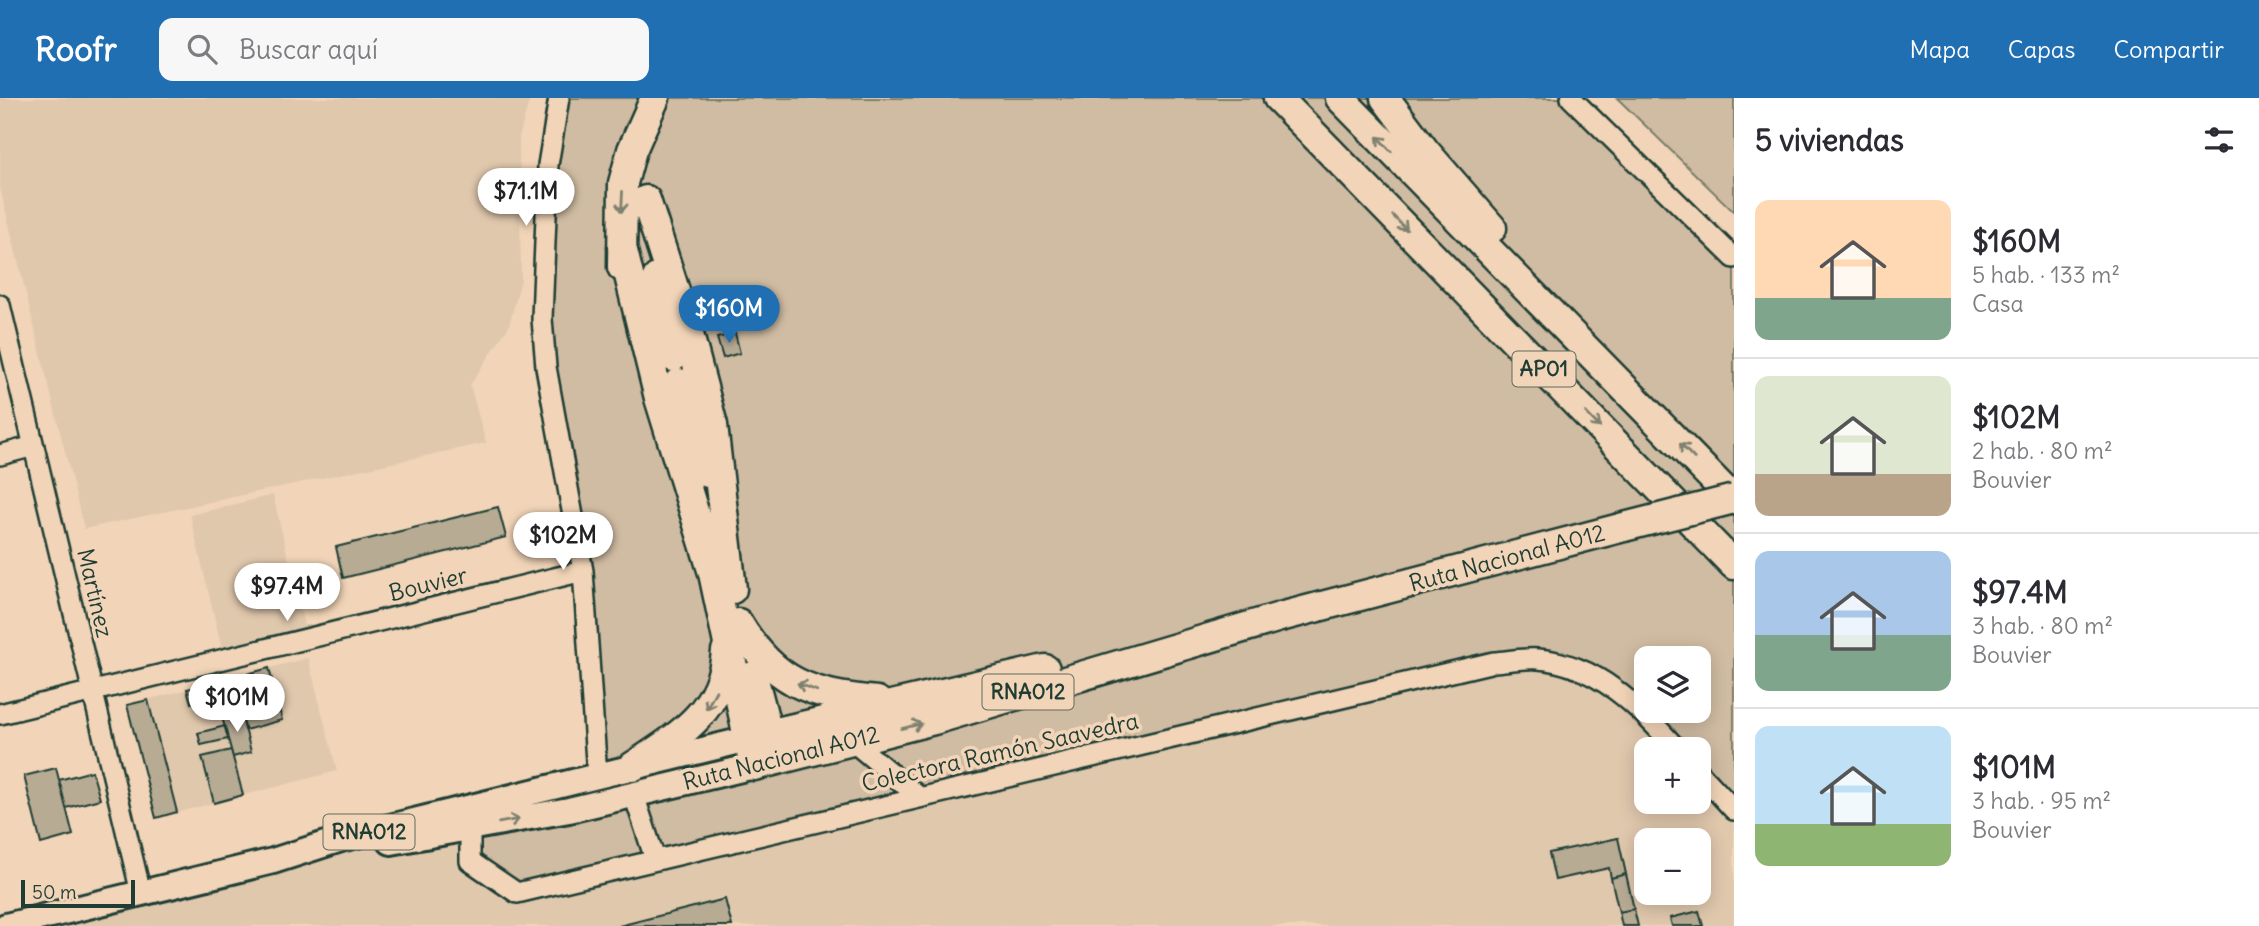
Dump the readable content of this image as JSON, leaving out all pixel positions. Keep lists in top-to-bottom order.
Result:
{
  "streets": {
    "highway": ["AP01", "Ruta Nacional A012", "RNA012"],
    "street": ["Bouvier", "Martínez", "Colectora Ramón Saavedra"]
  },
  "crossings": [
    ["AP01", "Ruta Nacional A012"],
    ["Ruta Nacional A012", "Martínez"],
    ["Ruta Nacional A012", "RNA012"],
    ["Ruta Nacional A012", "Colectora Ramón Saavedra"],
    ["Bouvier", "Martínez"]
  ],
  "scale_bar": "50 m",
  "page": {
    "header": "Roofr",
    "search": "Buscar aquí",
    "nav": ["Mapa", "Capas", "Compartir"],
    "heading": "5 viviendas",
    "price": [
      "$71.1M",
      "$160M",
      "$102M",
      "$97.4M",
      "$101M"
    ],
    "list": [
      {
        "name": "$160M",
        "note": "5 hab. · 133 m² · Casa"
      },
      {
        "name": "$102M",
        "note": "2 hab. · 80 m² · Bouvier"
      },
      {
        "name": "$97.4M",
        "note": "3 hab. · 80 m² · Bouvier"
      },
      {
        "name": "$101M",
        "note": "3 hab. · 95 m² · Bouvier"
      }
    ],
    "map_buttons": ["+", "−"],
    "scale": "50 m"
  }
}
